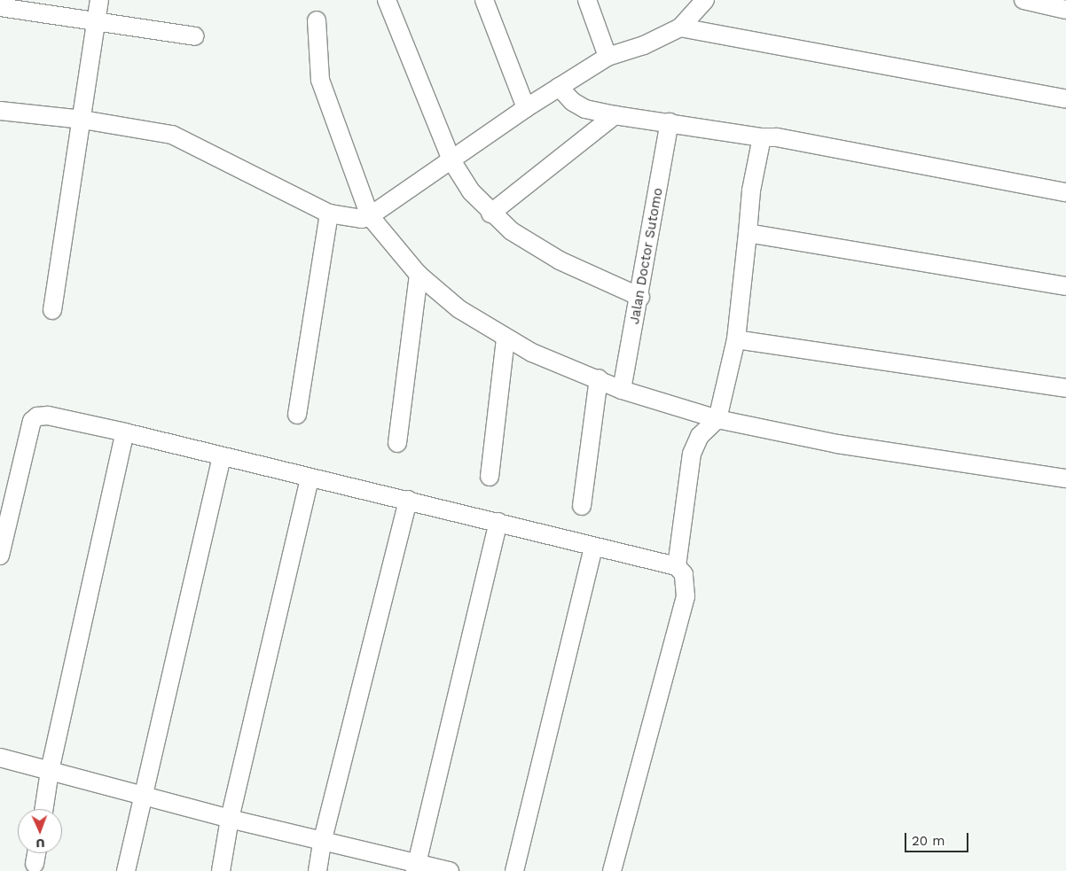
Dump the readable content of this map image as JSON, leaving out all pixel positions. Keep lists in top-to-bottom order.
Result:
{
  "streets": {
    "street": ["Jalan Doctor Sutomo"]
  },
  "scale_bar": "20 m",
  "north": "bottom"
}
